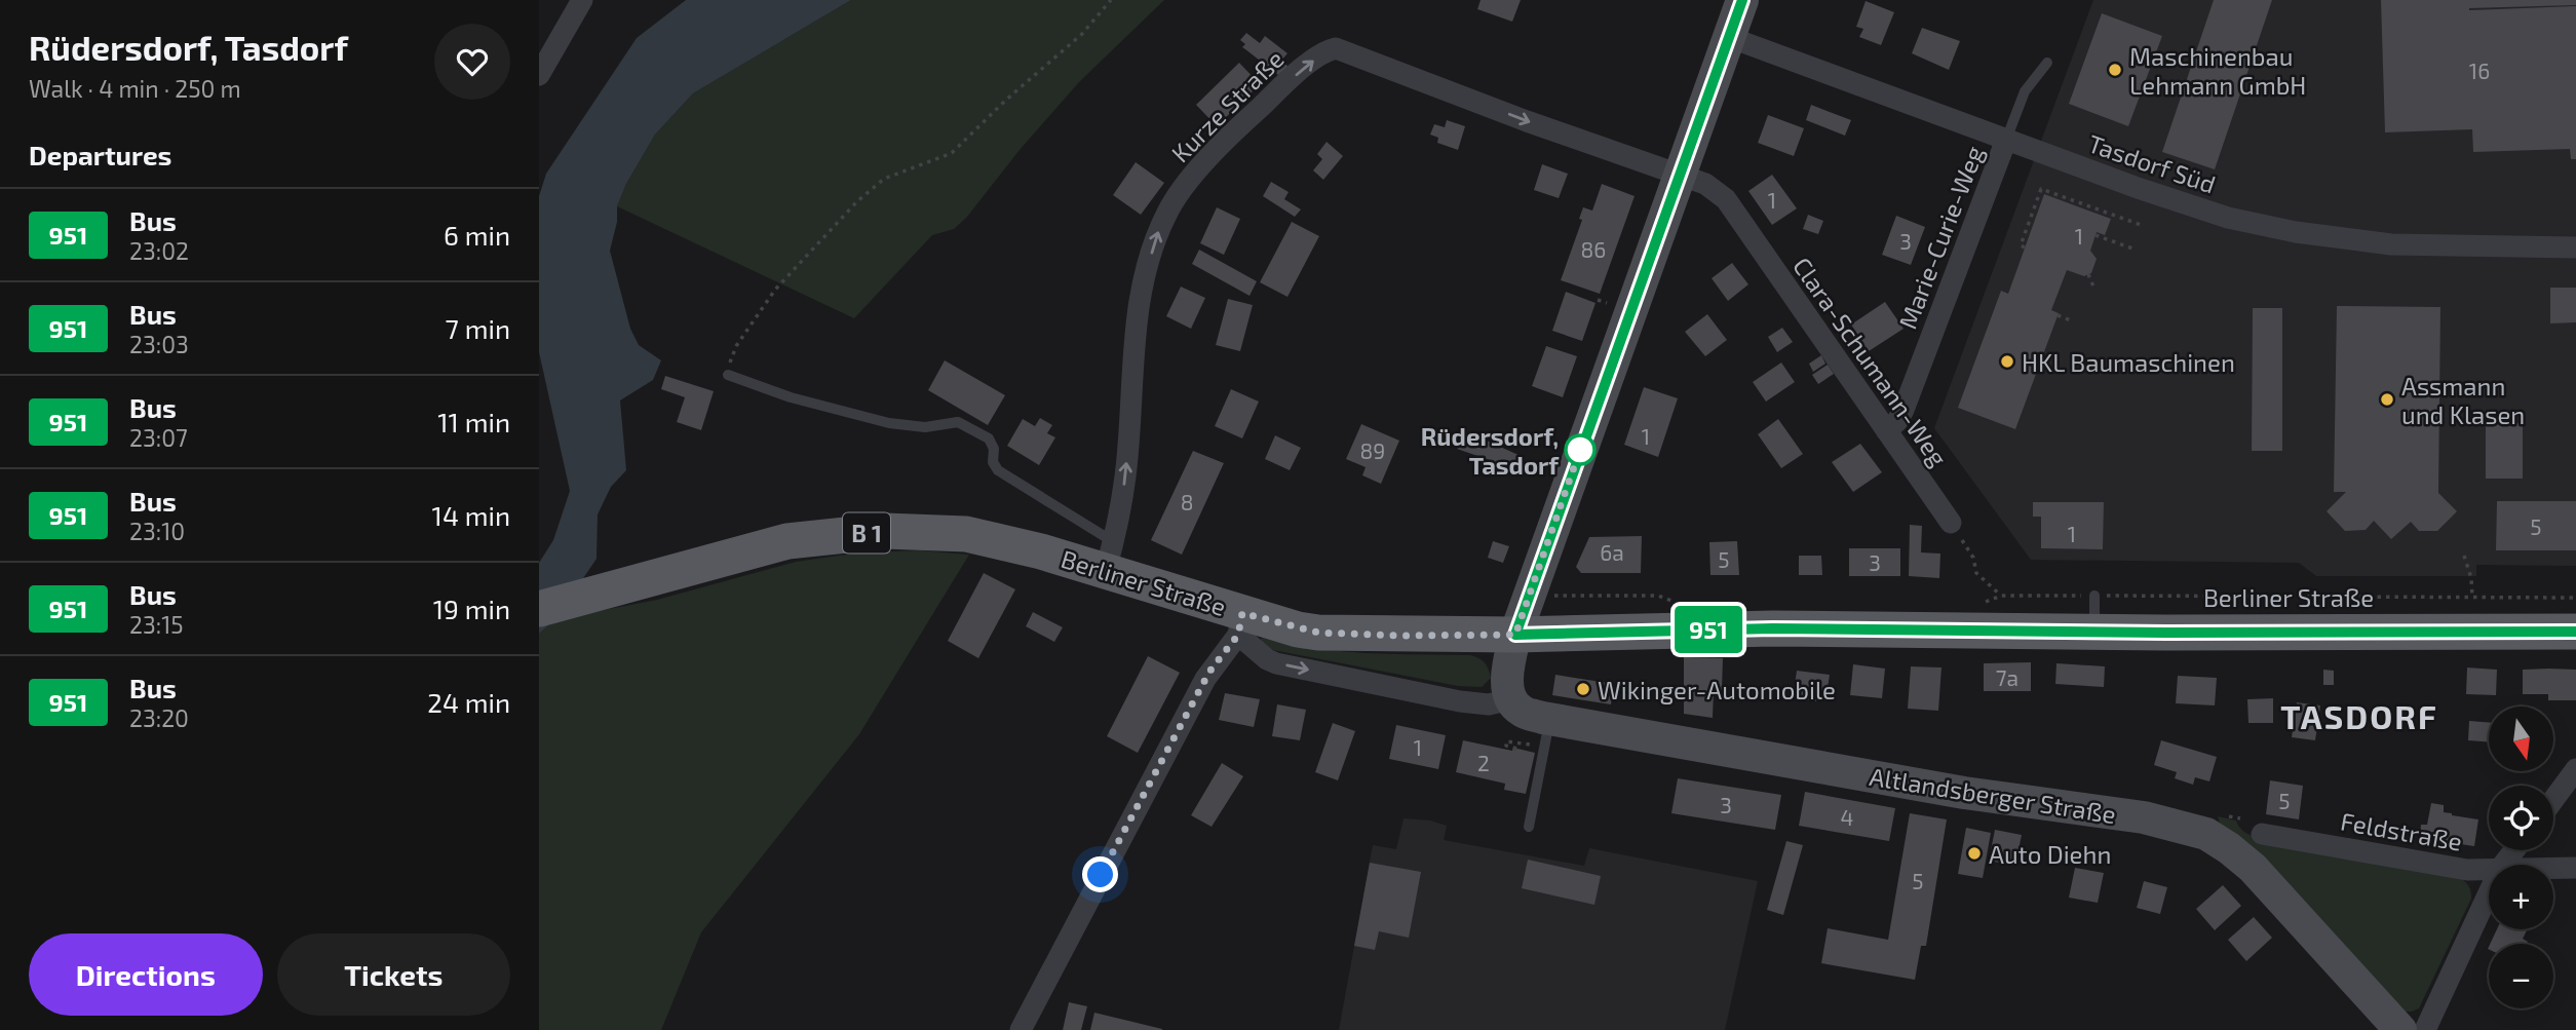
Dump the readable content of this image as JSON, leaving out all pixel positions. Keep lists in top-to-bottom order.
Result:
{
  "streets": {
    "main road": ["B 1", "Berliner Straße", "Altlandsberger Straße"],
    "street": [
      "Kurze Straße",
      "Tasdorf Süd",
      "Marie-Curie-Weg",
      "Clara-Schumann-Weg",
      "Feldstraße"
    ]
  },
  "crossings": [
    ["Kurze Straße", "Clara-Schumann-Weg"],
    ["Kurze Straße", "Berliner Straße"],
    ["Tasdorf Süd", "Marie-Curie-Weg"],
    ["Marie-Curie-Weg", "Clara-Schumann-Weg"],
    ["Clara-Schumann-Weg", "Berliner Straße"]
  ],
  "districts": ["TASDORF"],
  "places": [
    "Maschinenbau Lehmann GmbH",
    "HKL Baumaschinen",
    "Assmann und Klasen",
    "Rüdersdorf, Tasdorf",
    "Wikinger-Automobile",
    "Auto Diehn"
  ],
  "lines": ["bus line 951"],
  "house_numbers": [
    "16",
    "1",
    "1",
    "3",
    "86",
    "1",
    "89",
    "8",
    "5",
    "1",
    "6a",
    "5",
    "3",
    "7a",
    "1",
    "2",
    "5",
    "3",
    "4",
    "5"
  ],
  "north": "bottom",
  "page": {
    "heading": [
      ["Rüdersdorf, Tasdorf", "Walk · 4 min · 250 m"],
      "Departures"
    ],
    "on_map": "951",
    "list": [
      {
        "mark": "951",
        "name": "Bus",
        "note": "23:02",
        "value": "6 min"
      },
      {
        "mark": "951",
        "name": "Bus",
        "note": "23:03",
        "value": "7 min"
      },
      {
        "mark": "951",
        "name": "Bus",
        "note": "23:07",
        "value": "11 min"
      },
      {
        "mark": "951",
        "name": "Bus",
        "note": "23:10",
        "value": "14 min"
      },
      {
        "mark": "951",
        "name": "Bus",
        "note": "23:15",
        "value": "19 min"
      },
      {
        "mark": "951",
        "name": "Bus",
        "note": "23:20",
        "value": "24 min"
      }
    ],
    "map_buttons": ["+", "−"],
    "buttons": ["Directions", "Tickets"]
  }
}
